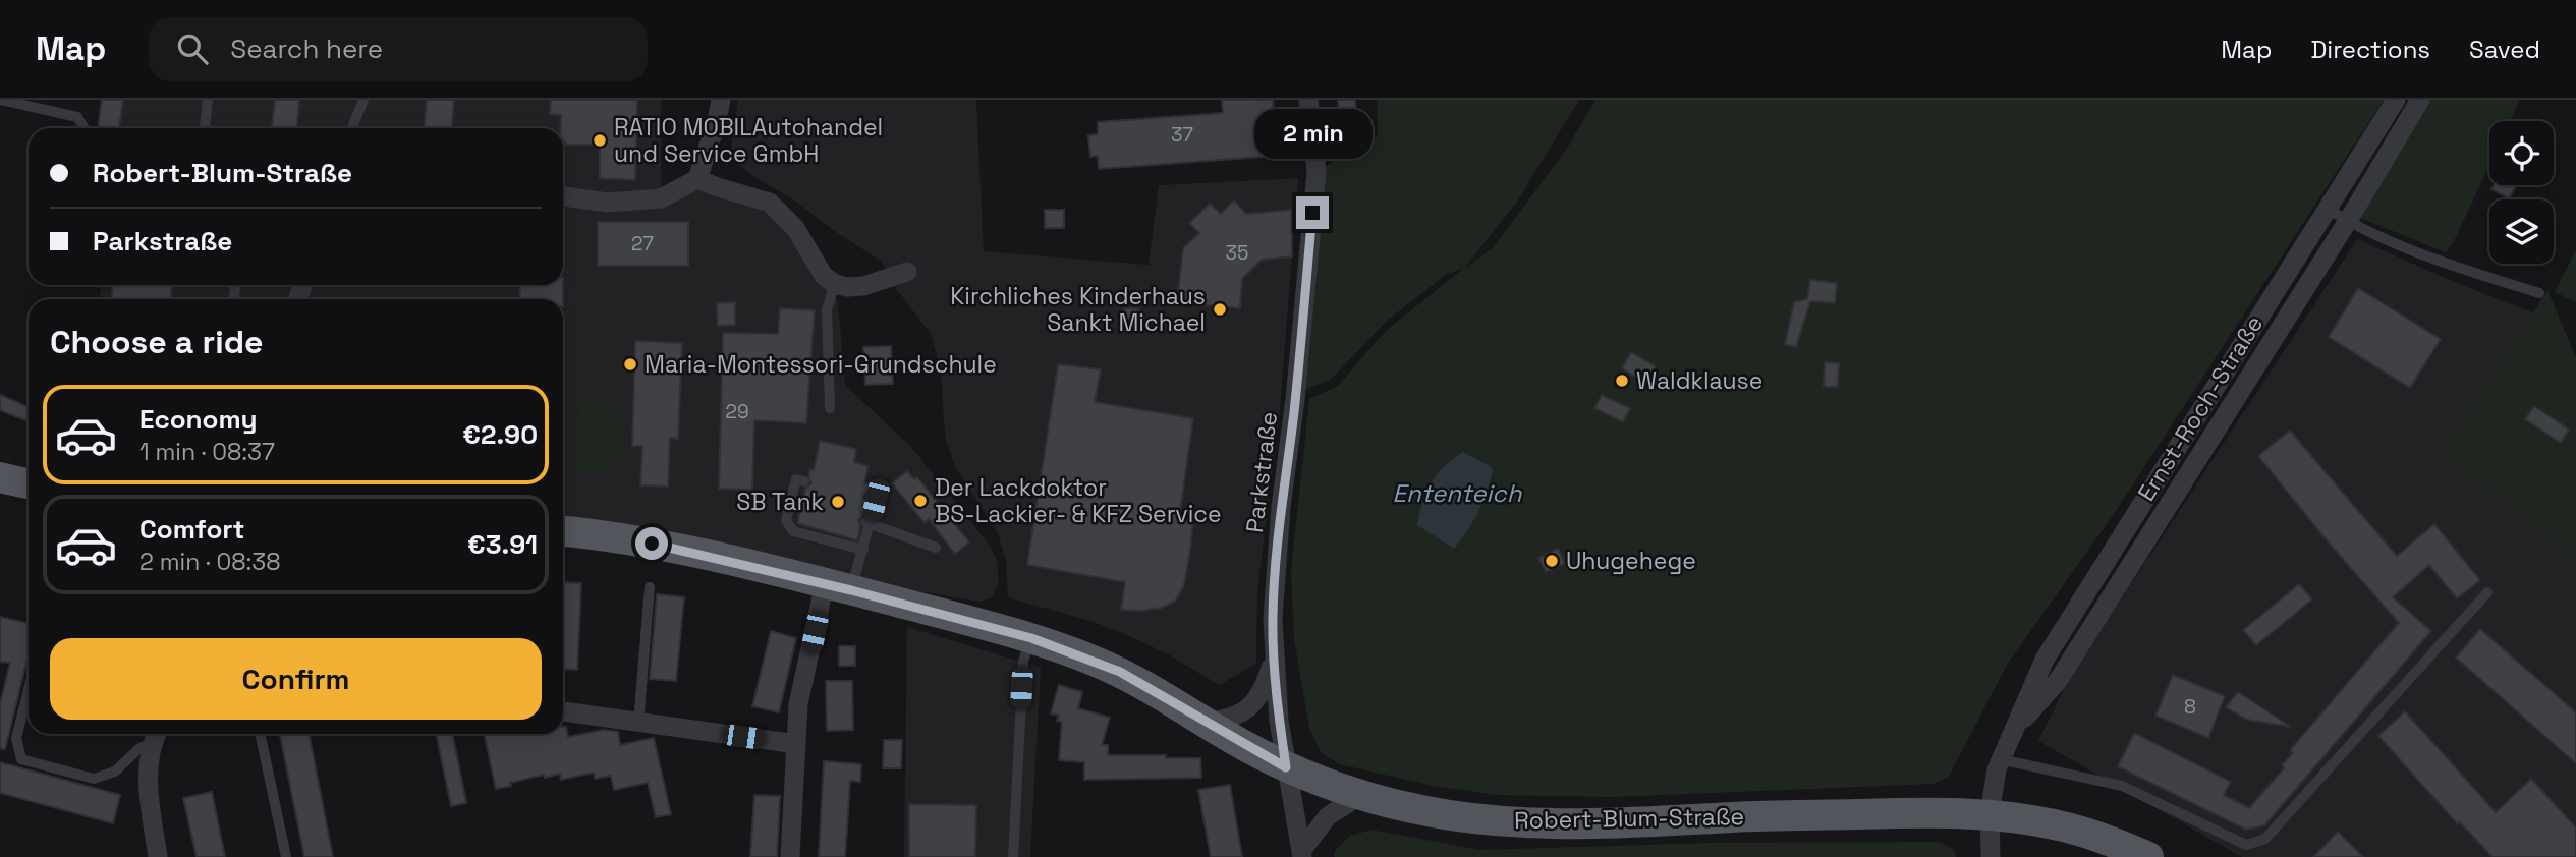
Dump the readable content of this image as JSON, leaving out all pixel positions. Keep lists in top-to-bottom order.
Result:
{
  "streets": {
    "main road": ["Robert-Blum-Straße"],
    "street": ["Ernst-Roch-Straße", "Parkstraße"]
  },
  "crossings": [
    ["Ernst-Roch-Straße", "Robert-Blum-Straße"],
    ["Parkstraße", "Robert-Blum-Straße"]
  ],
  "water": ["Ententeich"],
  "places": [
    "RATIO MOBILAutohandel und Service GmbH",
    "Kirchliches Kinderhaus Sankt Michael",
    "Maria-Montessori-Grundschule",
    "Waldklause",
    "Der Lackdoktor BS-Lackier- & KFZ Service",
    "SB Tank",
    "Uhugehege"
  ],
  "house_numbers": [
    "37",
    "27",
    "35",
    "29",
    "8"
  ],
  "page": {
    "header": "Map",
    "search": "Search here",
    "nav": ["Map", "Directions", "Saved"],
    "bubble": "2 min",
    "banner": ["Robert-Blum-Straße", "Parkstraße"],
    "heading": "Choose a ride",
    "list": [
      {
        "name": "Economy",
        "note": "1 min · 08:37",
        "value": "€2.90"
      },
      {
        "name": "Comfort",
        "note": "2 min · 08:38",
        "value": "€3.91"
      }
    ],
    "buttons": "Confirm"
  }
}
